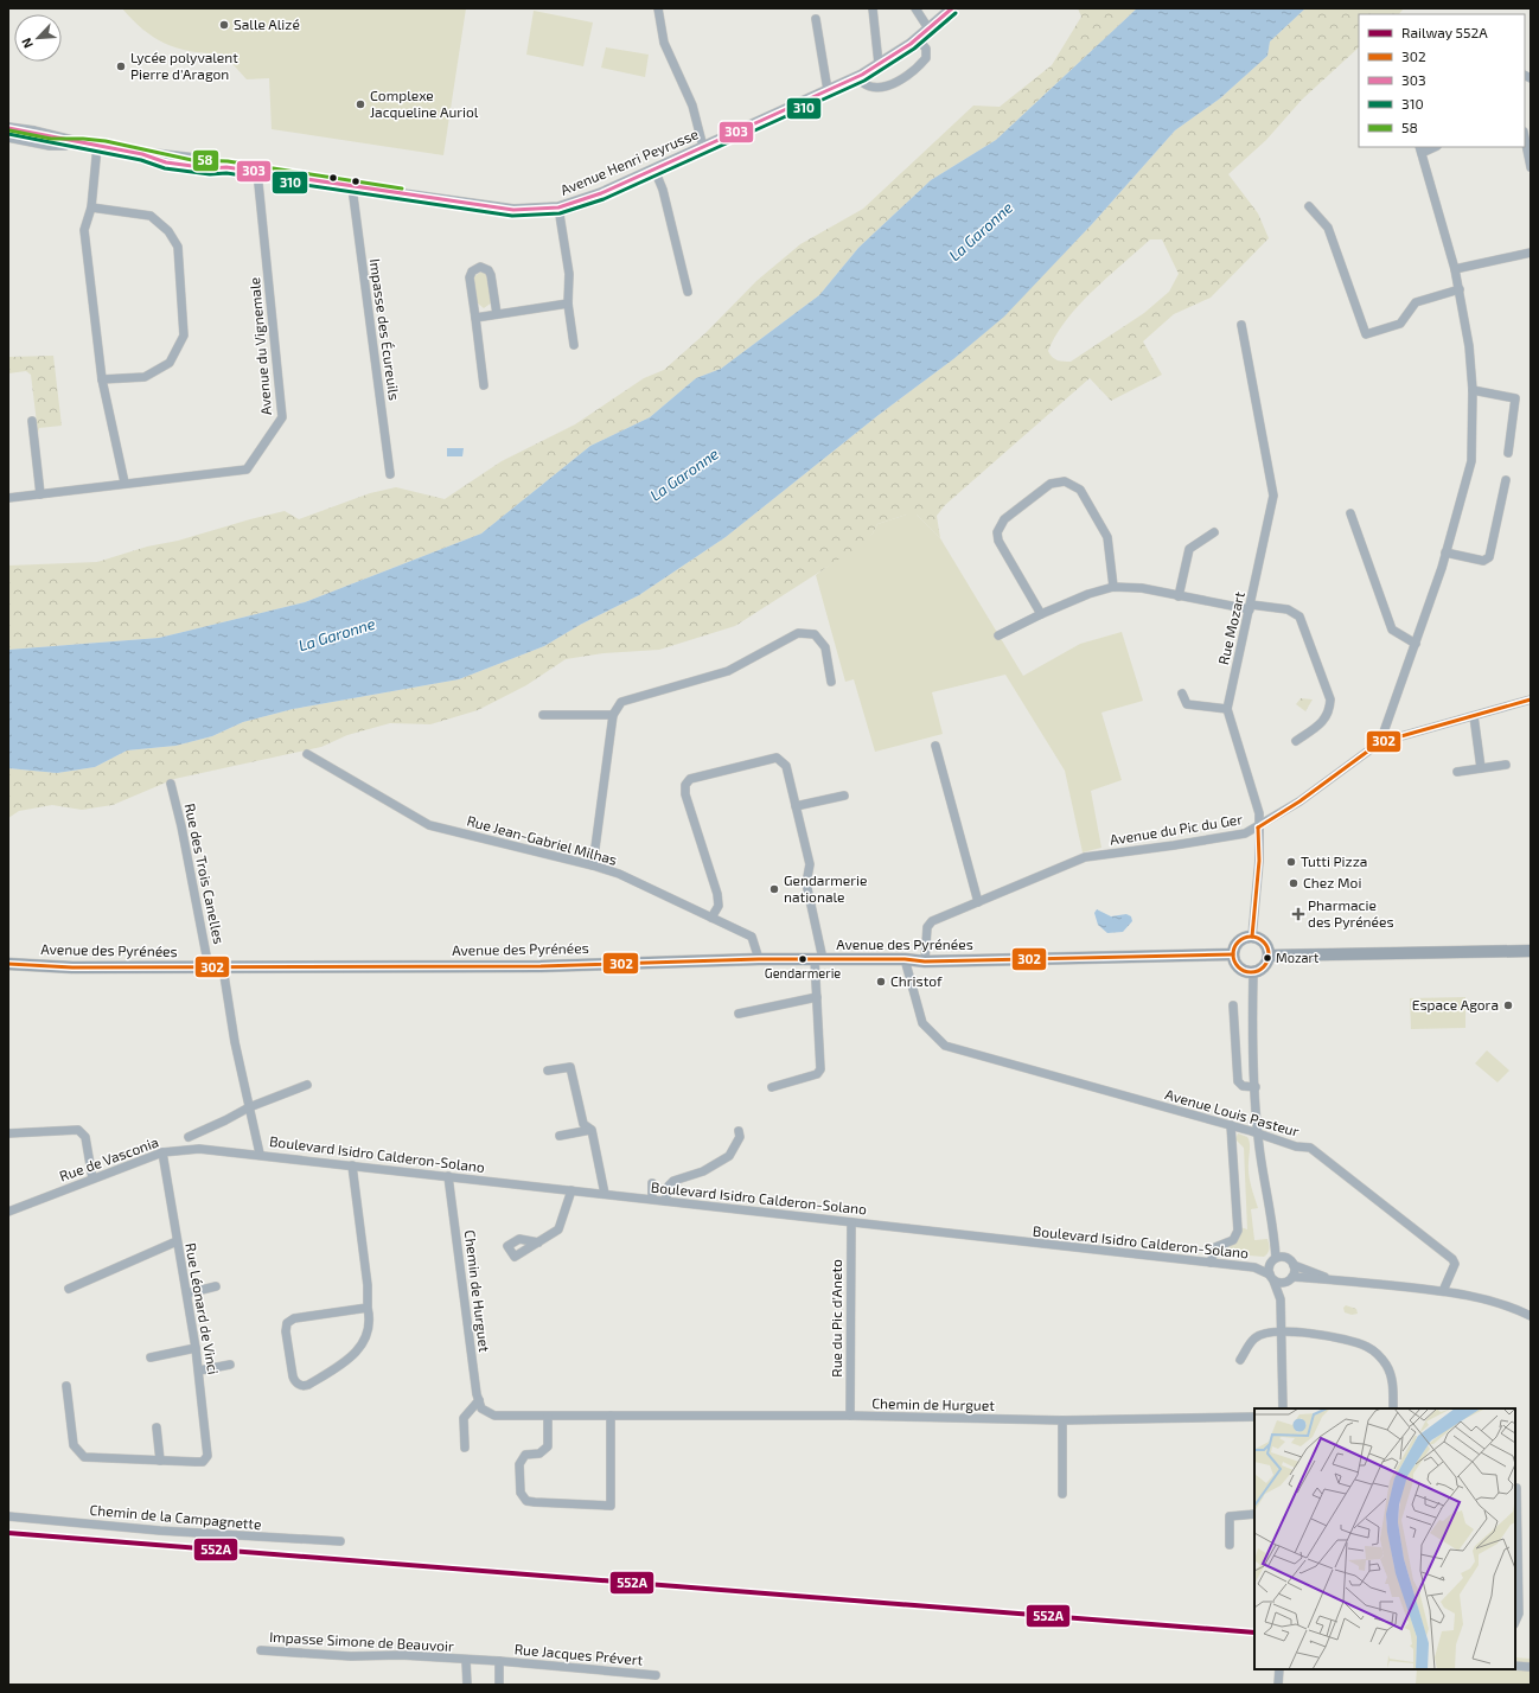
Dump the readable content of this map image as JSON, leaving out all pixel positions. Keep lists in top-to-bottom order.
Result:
{
  "streets": {
    "main road": ["Avenue des Pyrénées"],
    "street": [
      "Avenue Henri Peyrusse",
      "Impasse des Écureuils",
      "Avenue du Vignemale",
      "Rue Mozart",
      "Avenue du Pic du Ger",
      "Rue Jean-Gabriel Milhas",
      "Rue des Trois Canelles",
      "Avenue Louis Pasteur",
      "Boulevard Isidro Calderon-Solano",
      "Rue de Vasconia",
      "Chemin de Hurguet",
      "Rue Léonard de Vinci",
      "Rue du Pic d'Aneto",
      "Chemin de la Campagnette",
      "Impasse Simone de Beauvoir",
      "Rue Jacques Prévert"
    ]
  },
  "crossings": [
    ["Avenue Henri Peyrusse", "Impasse des Écureuils"],
    ["Avenue Henri Peyrusse", "Avenue du Vignemale"],
    ["Avenue du Pic du Ger", "Avenue des Pyrénées"],
    ["Rue Jean-Gabriel Milhas", "Avenue des Pyrénées"],
    ["Rue des Trois Canelles", "Avenue des Pyrénées"],
    ["Avenue des Pyrénées", "Avenue Louis Pasteur"],
    ["Boulevard Isidro Calderon-Solano", "Rue de Vasconia"],
    ["Boulevard Isidro Calderon-Solano", "Chemin de Hurguet"],
    ["Boulevard Isidro Calderon-Solano", "Rue du Pic d'Aneto"],
    ["Rue de Vasconia", "Rue Léonard de Vinci"],
    ["Chemin de Hurguet", "Rue du Pic d'Aneto"],
    ["Impasse Simone de Beauvoir", "Rue Jacques Prévert"]
  ],
  "water": ["La Garonne"],
  "places": {
    "other": [
      "Salle Alizé",
      "Lycée polyvalent Pierre d'Aragon",
      "Complexe Jacqueline Auriol",
      "Tutti Pizza",
      "Chez Moi",
      "Gendarmerie nationale",
      "Mozart",
      "Gendarmerie",
      "Christof",
      "Espace Agora"
    ],
    "health": ["Pharmacie des Pyrénées"]
  },
  "lines": [
    "transit line 303",
    "transit line 310",
    "transit line 58",
    "transit line 302",
    "rail line 552A"
  ],
  "legend": [
    "Railway 552A",
    "302",
    "303",
    "310",
    "58"
  ],
  "north": "bottom left"
}
